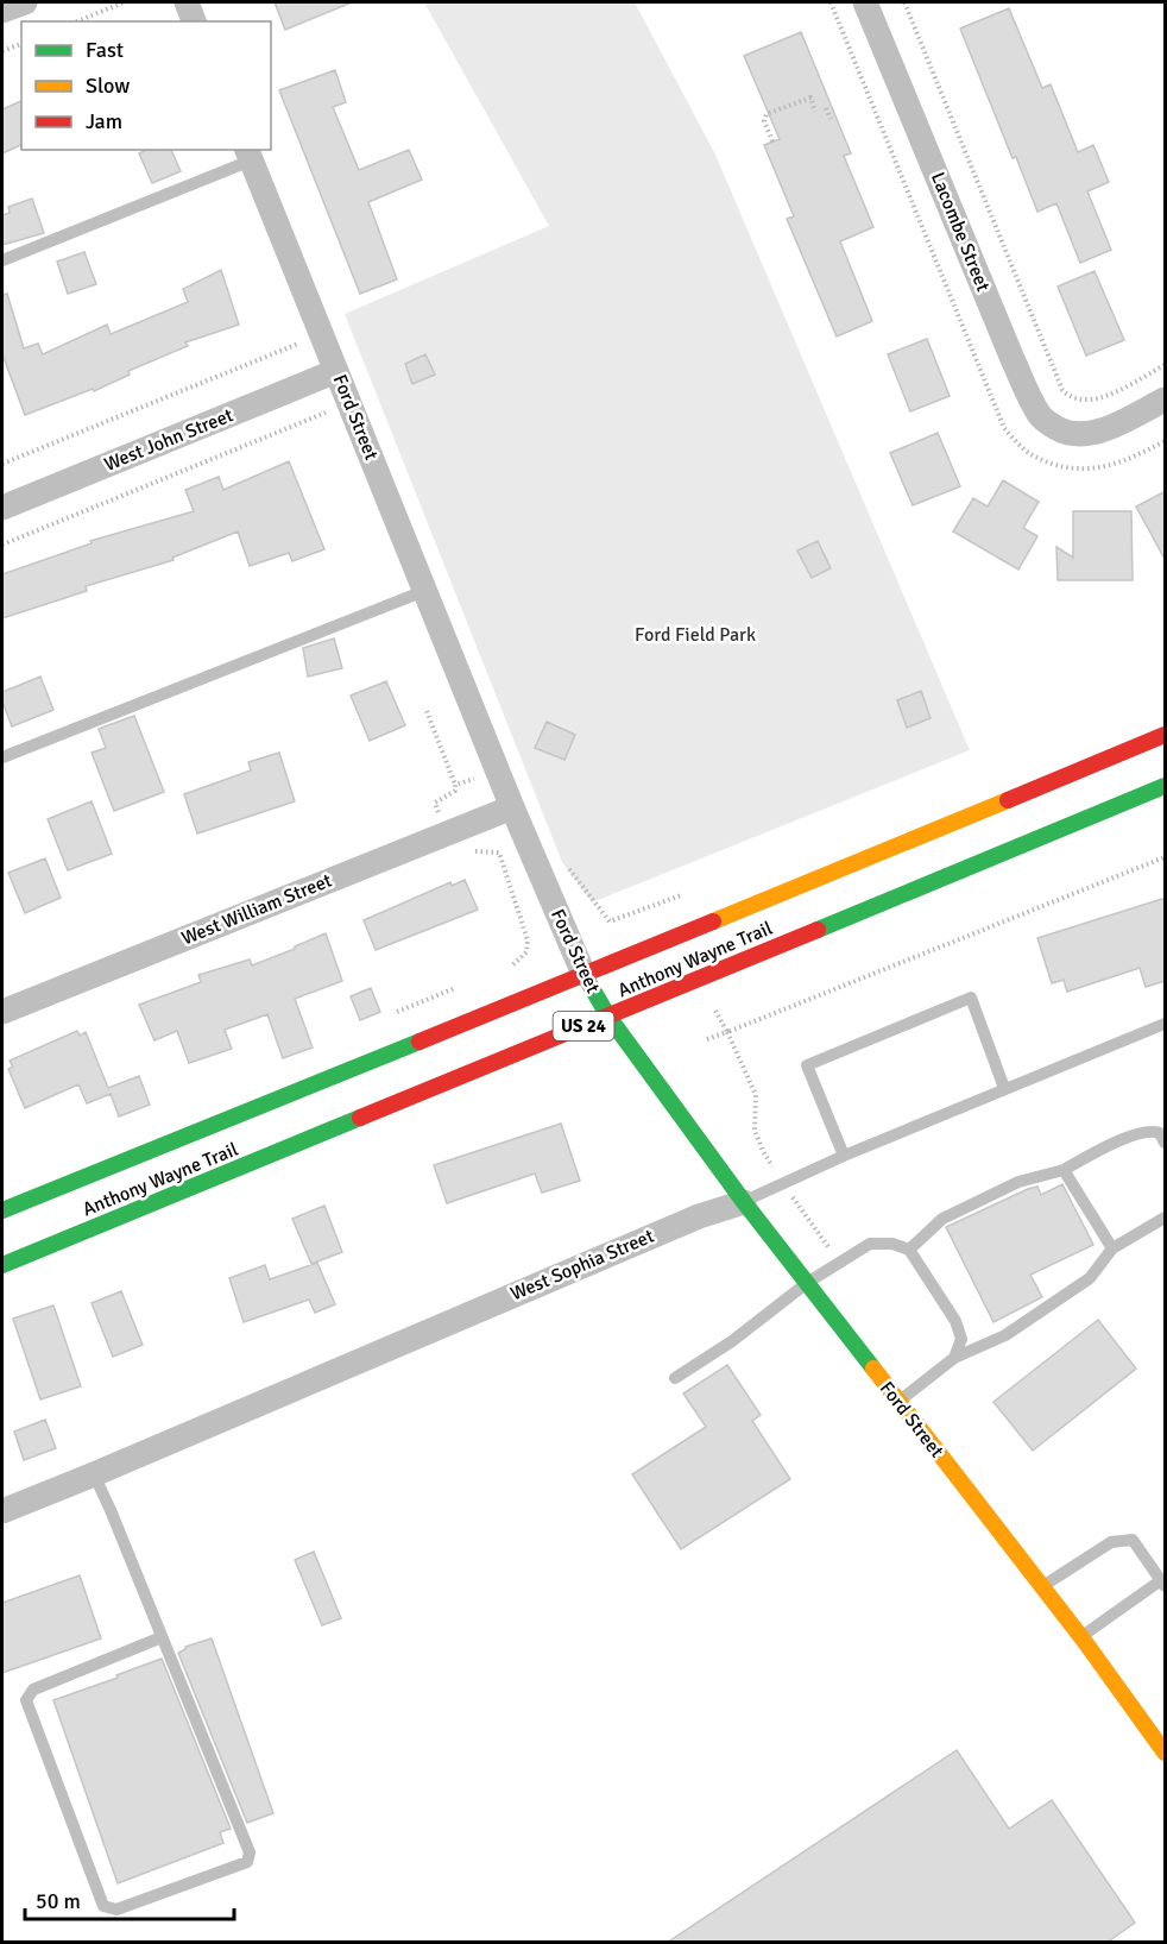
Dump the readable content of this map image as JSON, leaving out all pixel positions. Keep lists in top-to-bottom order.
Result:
{
  "streets": {
    "main road": ["Ford Street", "Anthony Wayne Trail", "US 24"],
    "street": [
      "Lacombe Street",
      "West John Street",
      "West William Street",
      "West Sophia Street"
    ]
  },
  "crossings": [
    ["Ford Street", "West John Street"],
    ["Ford Street", "West William Street"],
    ["Ford Street", "Anthony Wayne Trail"],
    ["Ford Street", "West Sophia Street"]
  ],
  "parks": ["Ford Field Park"],
  "legend": ["Fast", "Slow", "Jam"],
  "scale_bar": "50 m"
}
